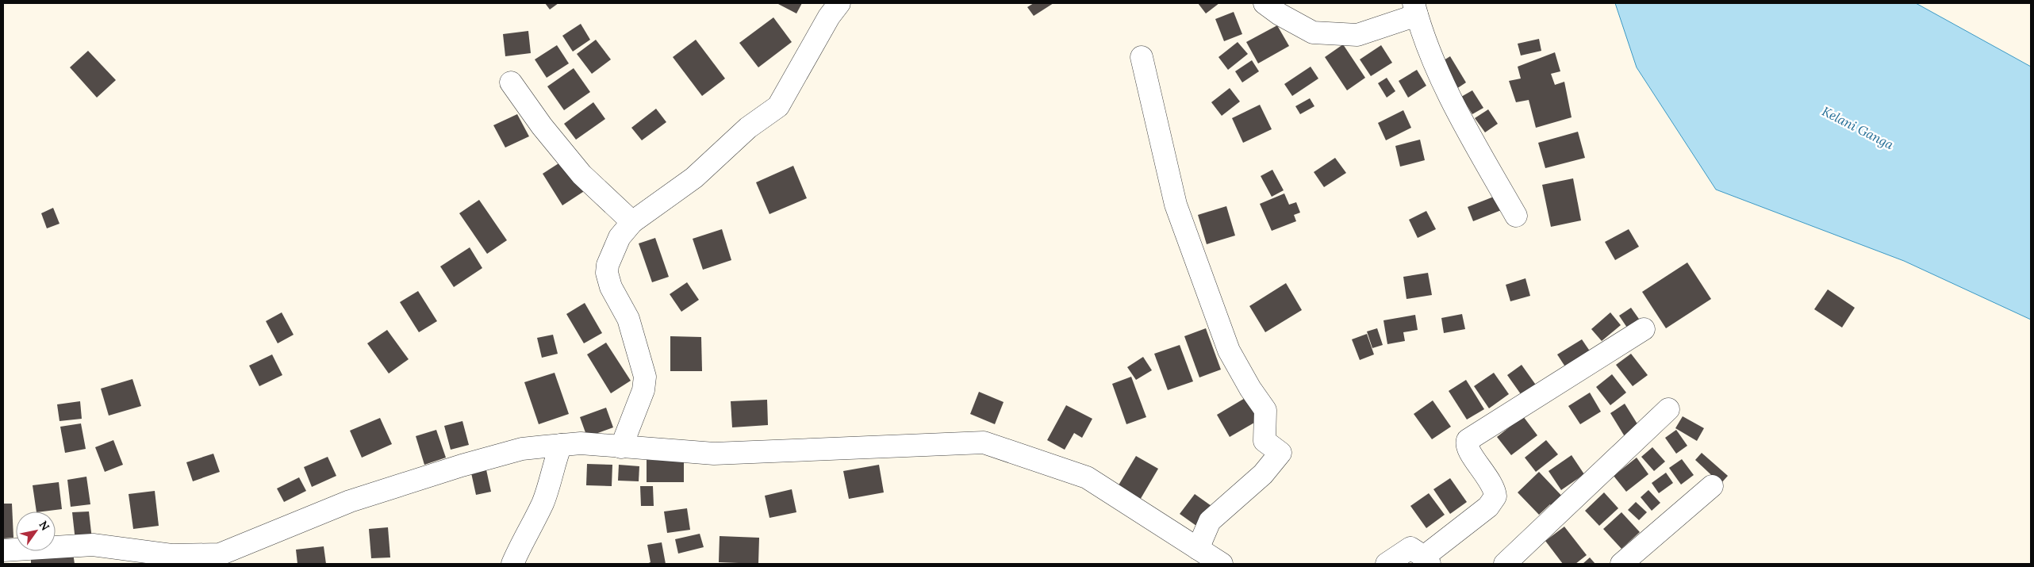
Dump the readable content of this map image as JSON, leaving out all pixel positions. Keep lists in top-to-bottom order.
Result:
{
  "water": ["Kelani Ganga"],
  "north": "top right"
}
